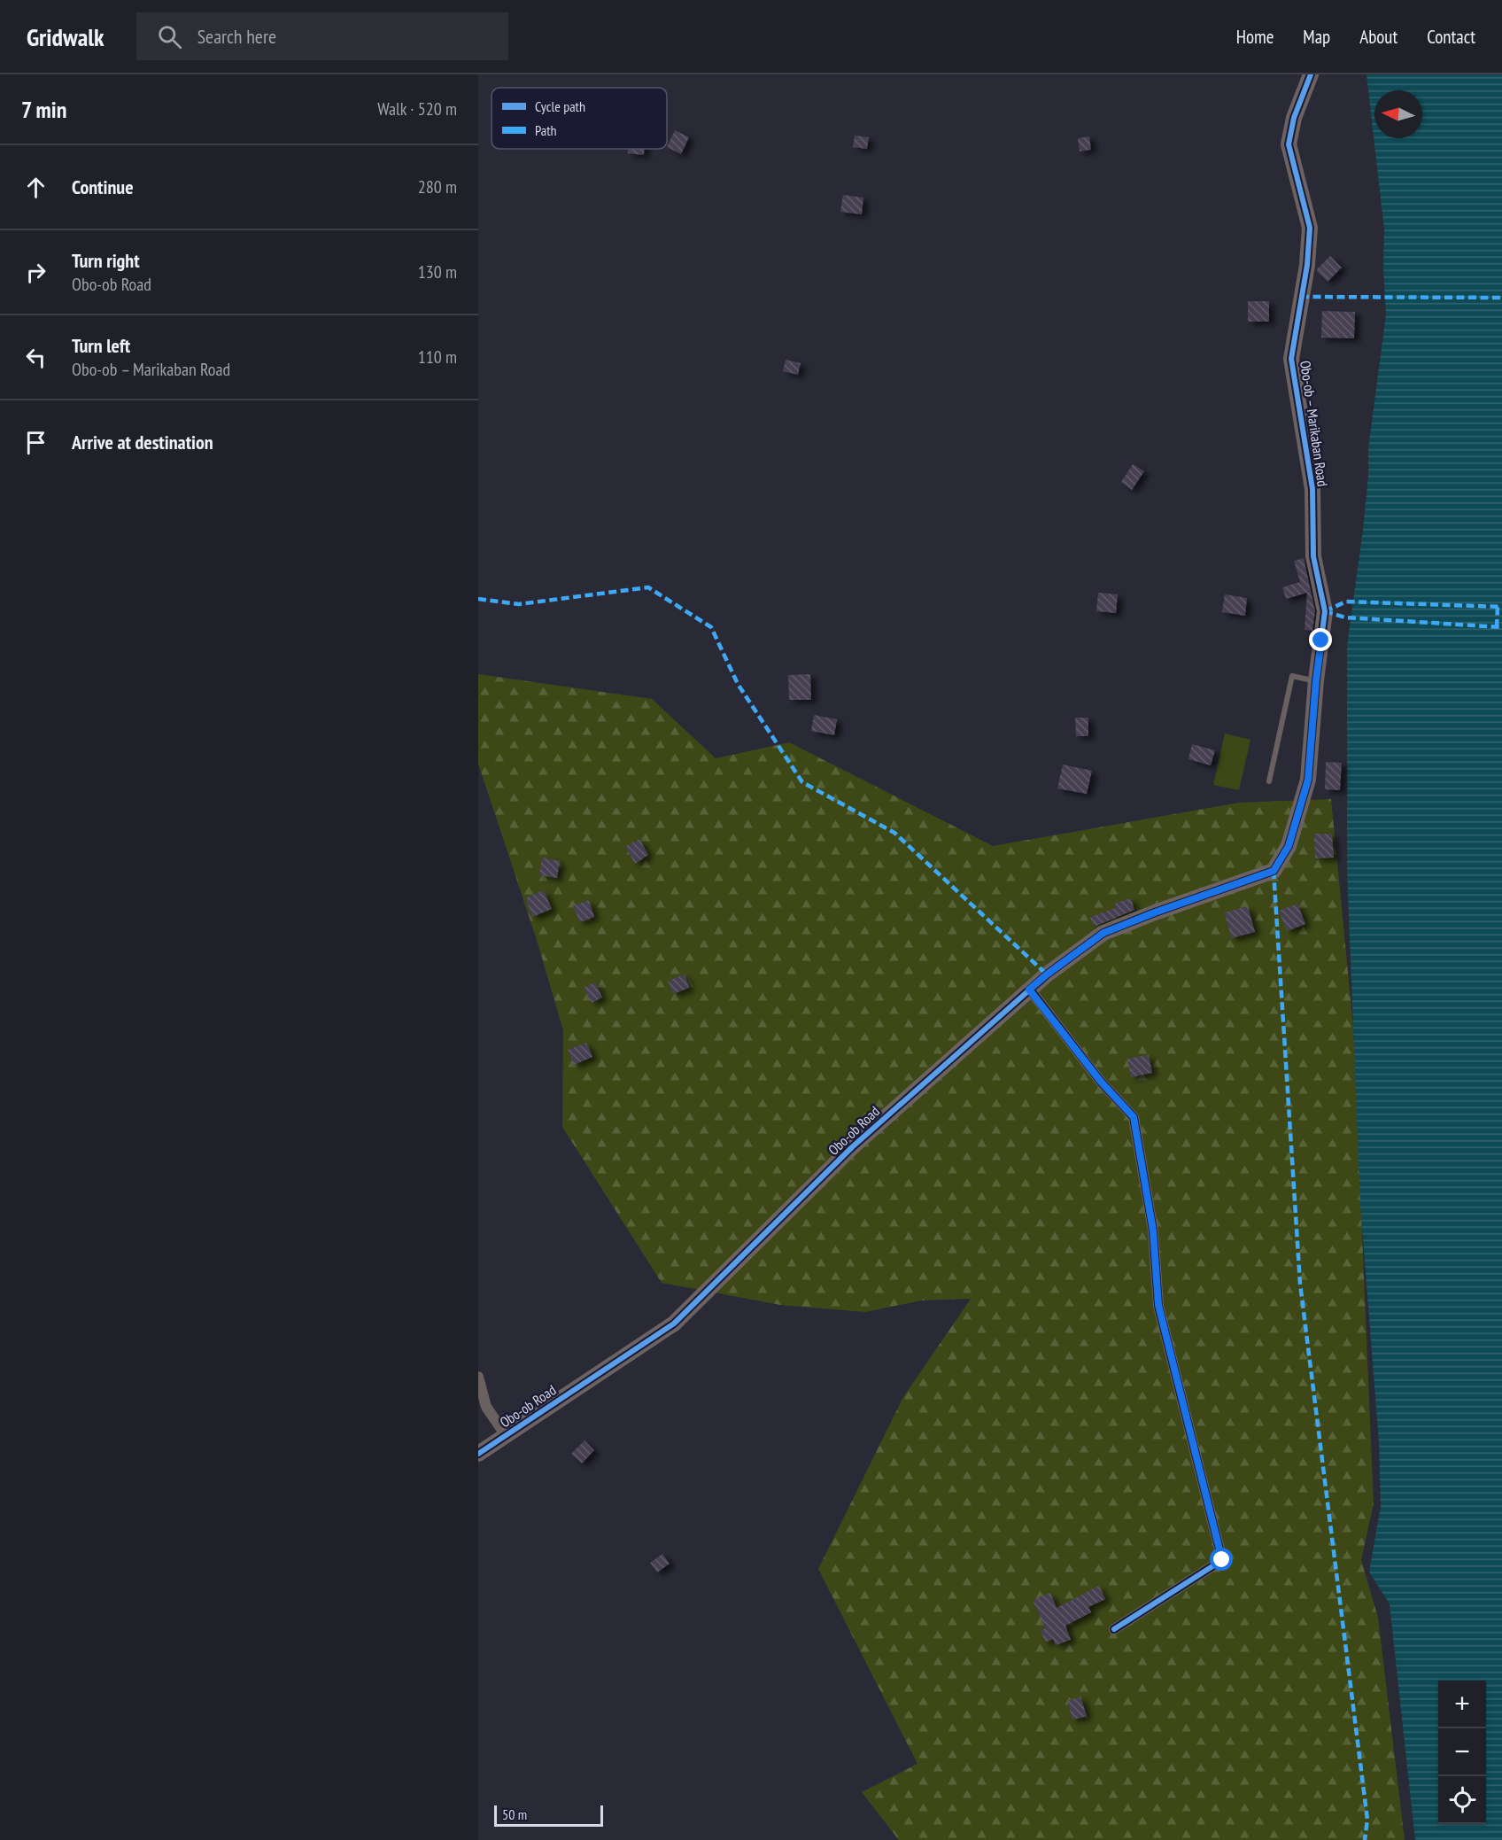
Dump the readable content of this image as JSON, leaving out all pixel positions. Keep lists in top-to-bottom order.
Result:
{
  "streets": {
    "street": ["Obo-ob – Marikaban Road", "Obo-ob Road"]
  },
  "crossings": [
    ["Obo-ob – Marikaban Road", "Obo-ob Road"]
  ],
  "legend": ["Cycle path", "Path"],
  "scale_bar": "50 m",
  "north": "left",
  "page": {
    "header": "Gridwalk",
    "search": "Search here",
    "nav": [
      "Home",
      "Map",
      "About",
      "Contact"
    ],
    "heading": ["7 min", "Walk · 520 m"],
    "list": [
      ["Continue", "280 m"],
      ["Turn right", "Obo-ob Road", "130 m"],
      ["Turn left", "Obo-ob – Marikaban Road", "110 m"],
      "Arrive at destination"
    ],
    "map_buttons": ["+", "−"],
    "scale": "50 m"
  }
}
